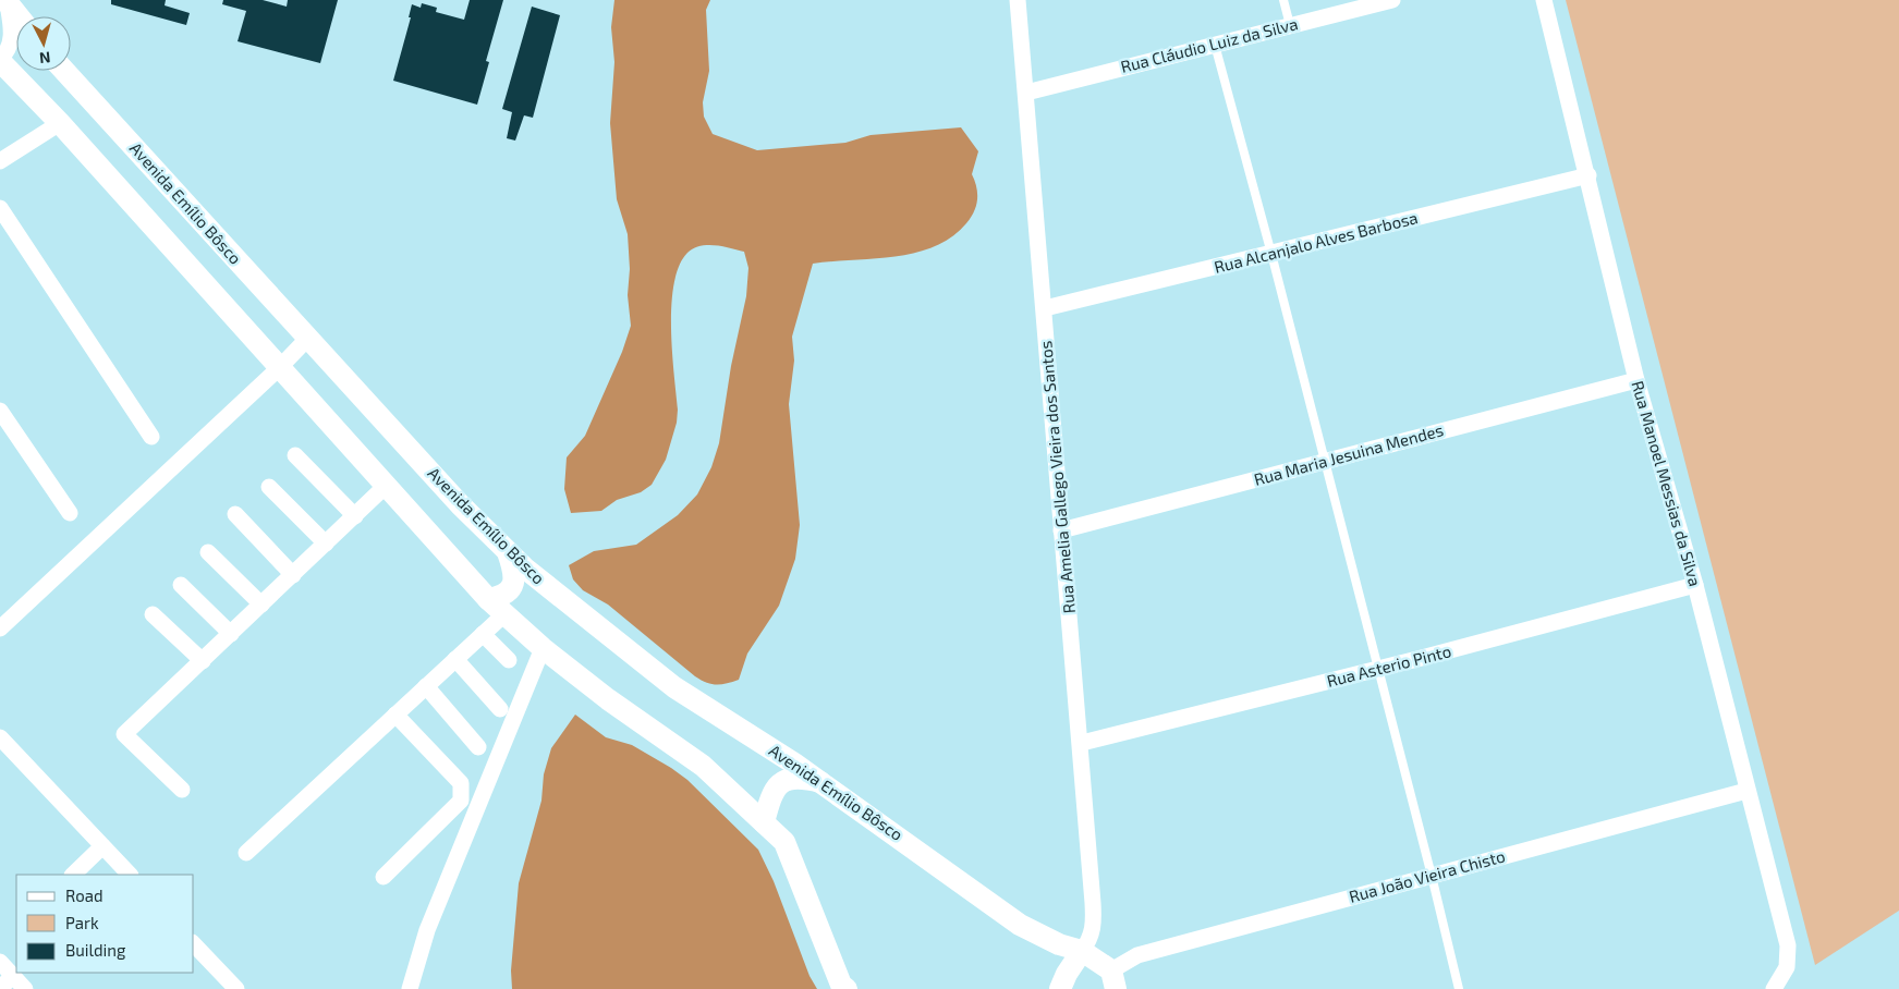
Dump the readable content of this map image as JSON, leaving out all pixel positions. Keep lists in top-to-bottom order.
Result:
{
  "streets": {
    "main road": ["Avenida Emílio Bôsco"],
    "street": [
      "Rua Cláudio Luiz da Silva",
      "Rua Alcanjalo Alves Barbosa",
      "Rua Maria Jesuina Mendes",
      "Rua Amelia Gallego Vieira dos Santos",
      "Rua Manoel Messias da Silva",
      "Rua Asterio Pinto",
      "Rua João Vieira Chisto"
    ]
  },
  "crossings": [
    ["Rua Cláudio Luiz da Silva", "Rua Amelia Gallego Vieira dos Santos"],
    ["Avenida Emílio Bôsco", "Rua Amelia Gallego Vieira dos Santos"],
    ["Avenida Emílio Bôsco", "Rua João Vieira Chisto"],
    ["Rua Alcanjalo Alves Barbosa", "Rua Amelia Gallego Vieira dos Santos"],
    ["Rua Alcanjalo Alves Barbosa", "Rua Manoel Messias da Silva"],
    ["Rua Maria Jesuina Mendes", "Rua Amelia Gallego Vieira dos Santos"],
    ["Rua Maria Jesuina Mendes", "Rua Manoel Messias da Silva"],
    ["Rua Amelia Gallego Vieira dos Santos", "Rua Asterio Pinto"],
    ["Rua Manoel Messias da Silva", "Rua Asterio Pinto"],
    ["Rua Manoel Messias da Silva", "Rua João Vieira Chisto"]
  ],
  "legend": ["Road", "Park", "Building"],
  "north": "bottom"
}
